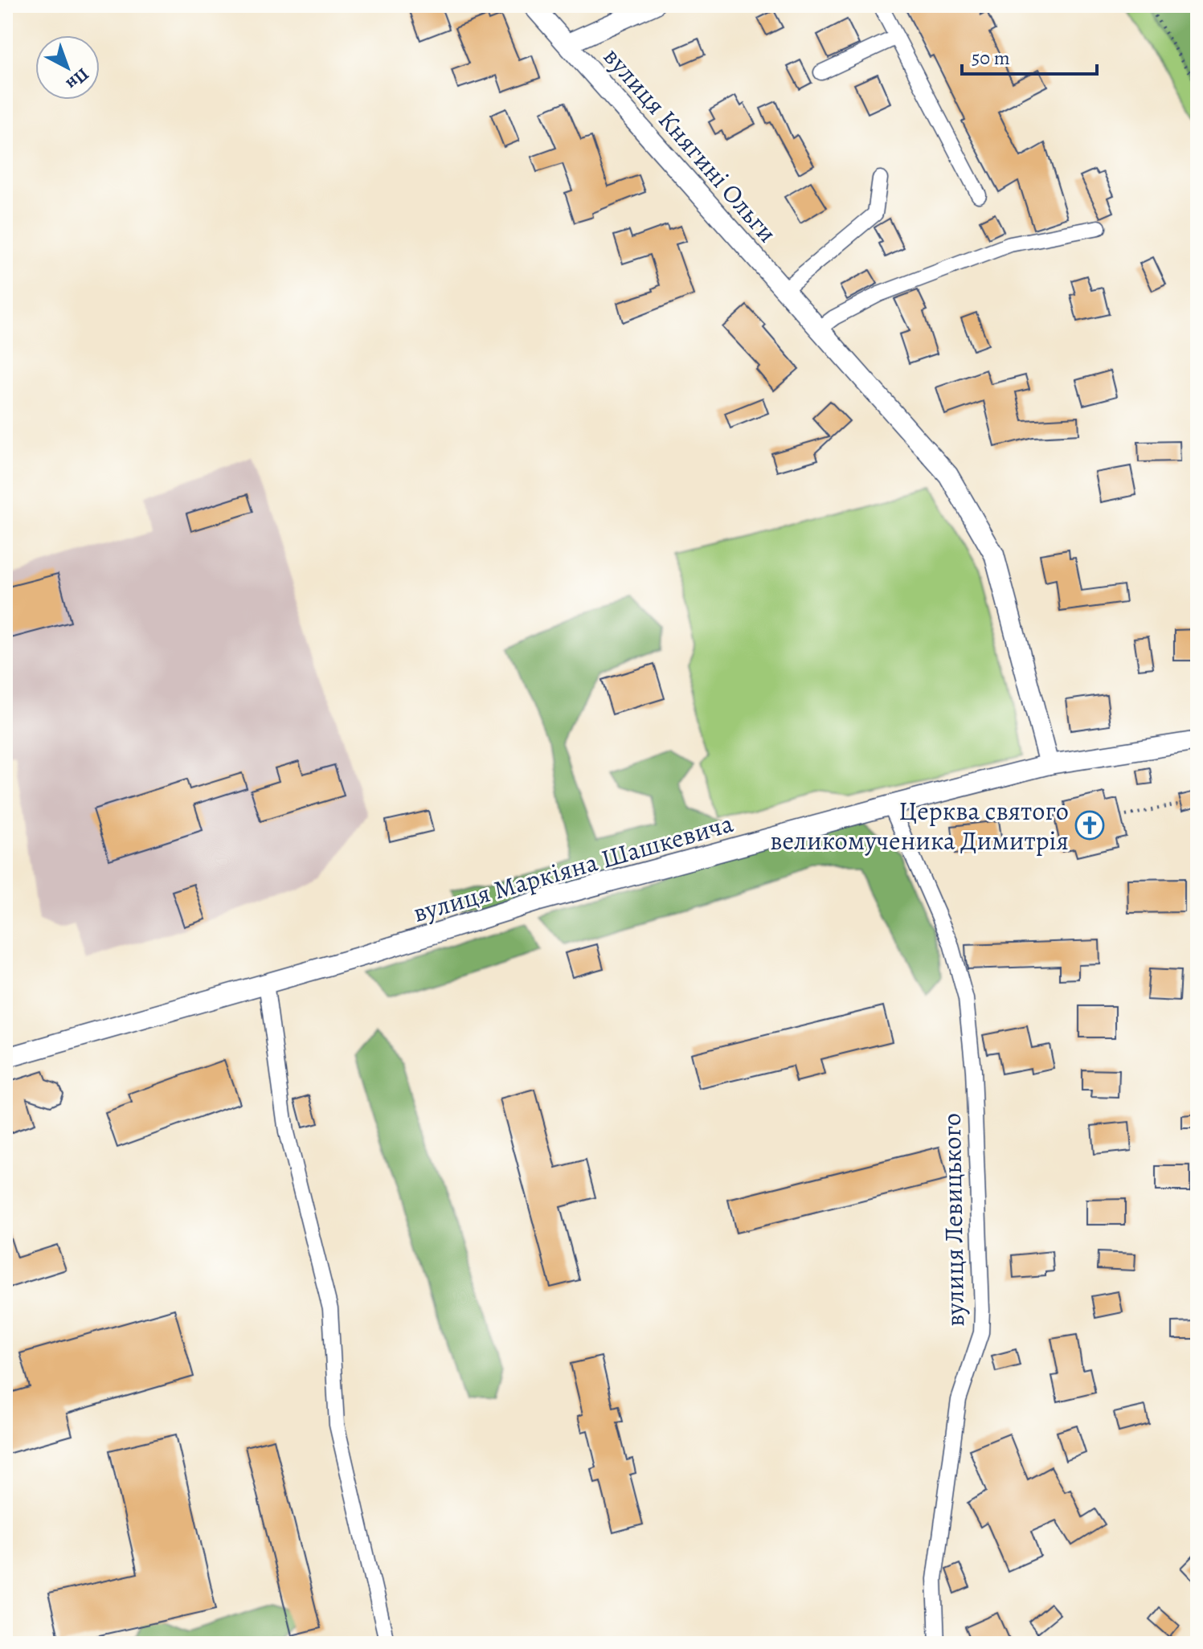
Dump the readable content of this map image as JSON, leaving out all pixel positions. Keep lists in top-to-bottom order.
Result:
{
  "streets": {
    "street": ["вулиця Княгині Ольги", "вулиця Маркіяна Шашкевича", "вулиця Левицького"]
  },
  "crossings": [
    ["вулиця Княгині Ольги", "вулиця Маркіяна Шашкевича"],
    ["вулиця Маркіяна Шашкевича", "вулиця Левицького"]
  ],
  "places": {
    "church": ["Церква святого великомученика Димитрія"]
  },
  "scale_bar": "50 m",
  "north": "bottom right"
}
